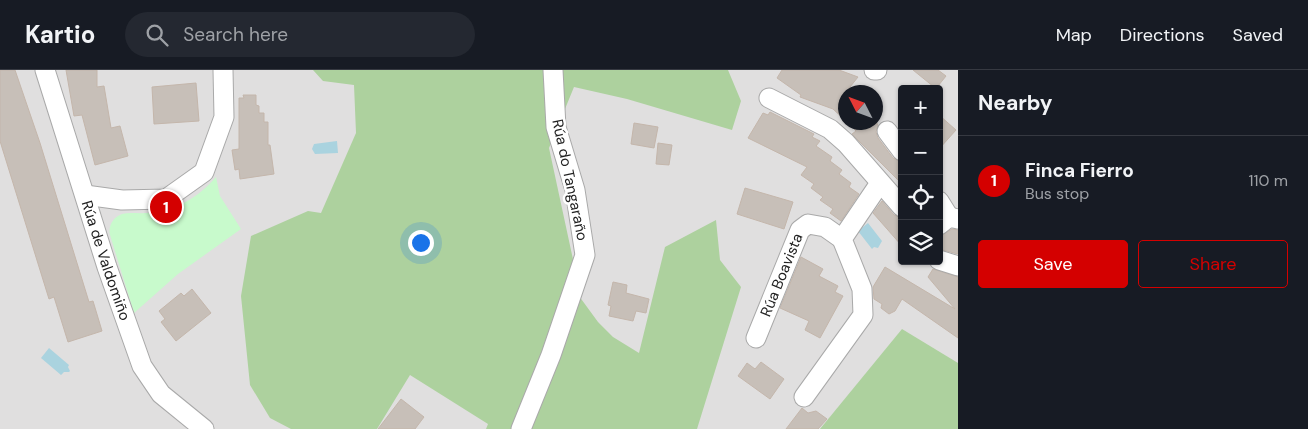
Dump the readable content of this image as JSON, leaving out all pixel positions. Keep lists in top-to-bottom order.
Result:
{
  "streets": {
    "street": ["Rúa do Tangaraño", "Rúa de Valdomiño", "Rúa Boavista"]
  },
  "north": "top left",
  "page": {
    "header": "Kartio",
    "search": "Search here",
    "nav": ["Map", "Directions", "Saved"],
    "heading": "Nearby",
    "map_buttons": ["+", "−"],
    "list": [
      {
        "mark": "1",
        "name": "Finca Fierro",
        "note": "Bus stop",
        "value": "110 m"
      }
    ],
    "pins": "1",
    "buttons": ["Save", "Share"]
  }
}
